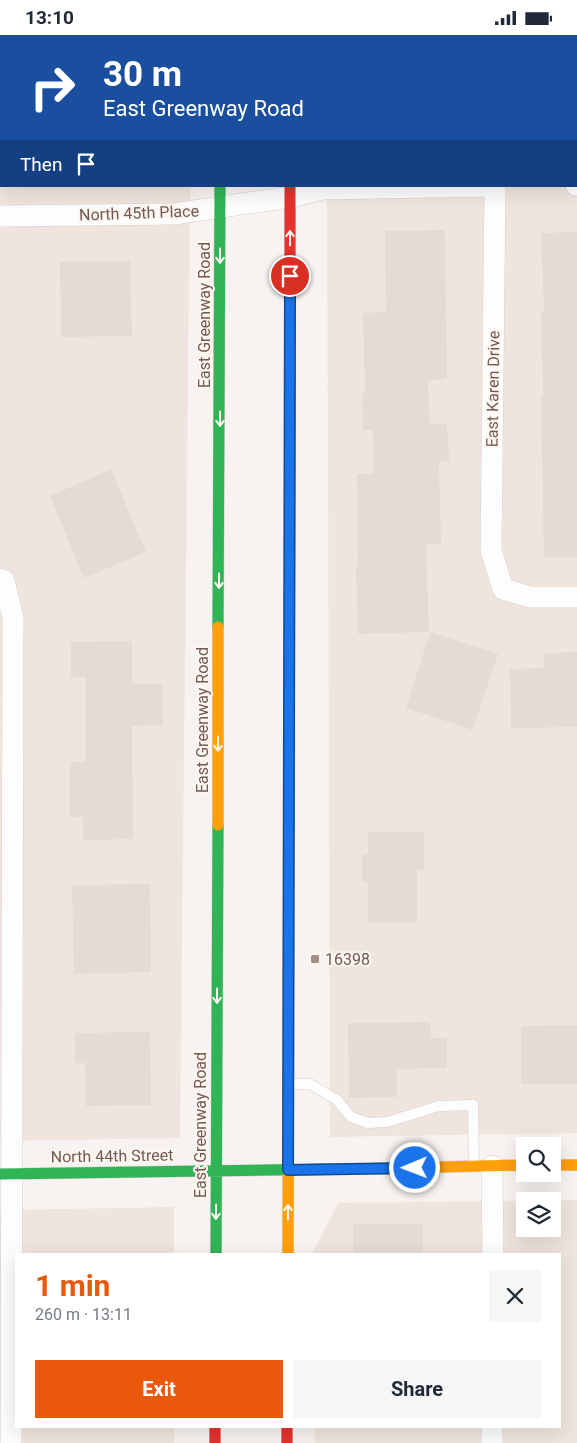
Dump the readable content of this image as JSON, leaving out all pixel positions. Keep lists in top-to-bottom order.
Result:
{
  "streets": {
    "main road": ["East Greenway Road", "North 44th Street"],
    "street": ["North 45th Place", "East Karen Drive"]
  },
  "crossings": [
    ["North 45th Place", "East Greenway Road"],
    ["East Greenway Road", "North 44th Street"]
  ],
  "places": {
    "transit": ["16398"]
  },
  "page": {
    "status": "13:10",
    "turn": ["30 m", "East Greenway Road"],
    "then": "Then",
    "heading": ["1 min", "260 m · 13:11"],
    "buttons": ["Exit", "Share"]
  }
}
